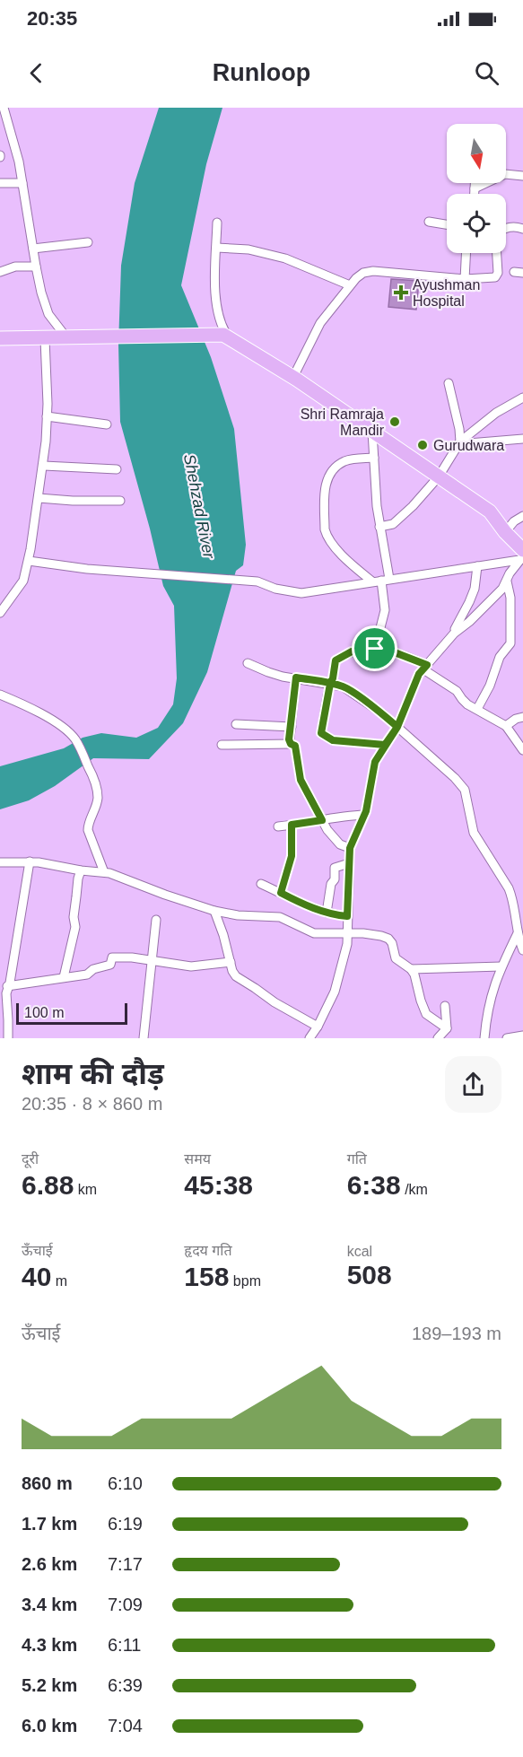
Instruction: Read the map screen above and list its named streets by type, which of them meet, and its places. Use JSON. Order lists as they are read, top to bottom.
{
  "water": ["Shehzad River"],
  "places": {
    "health": ["Ayushman Hospital"],
    "other": ["Shri Ramraja Mandir", "Gurudwara"]
  },
  "scale_bar": "100 m",
  "north": "bottom",
  "page": {
    "status": "20:35",
    "header": "Runloop",
    "scale": "100 m",
    "heading": ["शाम की दौड़", "20:35 · 8 × 860 m"],
    "stats": [
      ["दूरी", "6.88 km"],
      ["समय", "45:38"],
      ["गति", "6:38 /km"],
      ["ऊँचाई", "40 m"],
      ["हृदय गति", "158 bpm"],
      ["kcal", "508"]
    ],
    "chart": ["ऊँचाई", "189–193 m"],
    "list": [
      {
        "name": "860 m",
        "note": "6:10"
      },
      {
        "name": "1.7 km",
        "note": "6:19"
      },
      {
        "name": "2.6 km",
        "note": "7:17"
      },
      {
        "name": "3.4 km",
        "note": "7:09"
      },
      {
        "name": "4.3 km",
        "note": "6:11"
      },
      {
        "name": "5.2 km",
        "note": "6:39"
      },
      {
        "name": "6.0 km",
        "note": "7:04"
      }
    ]
  }
}
